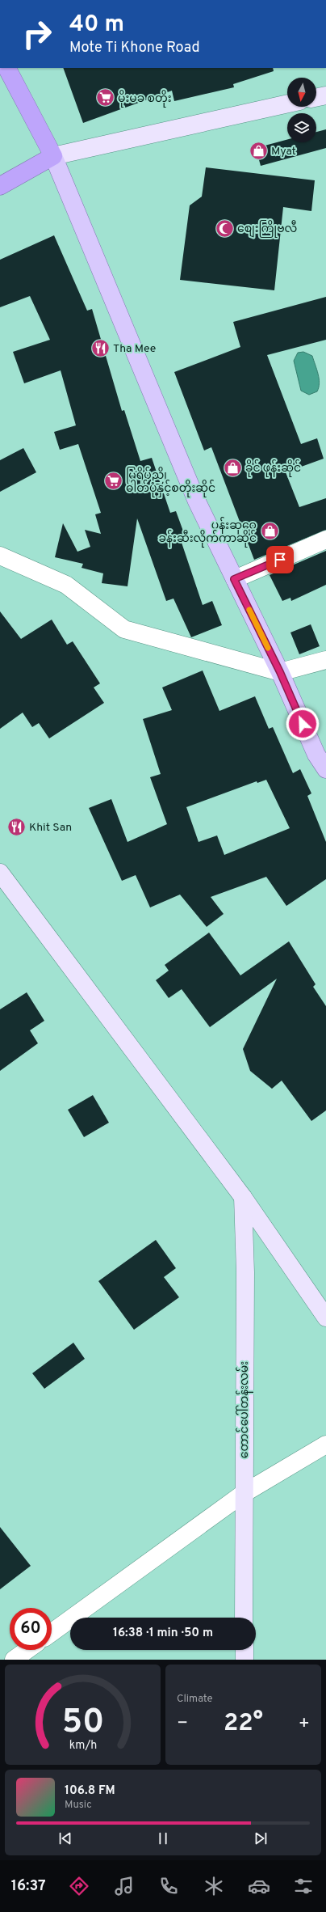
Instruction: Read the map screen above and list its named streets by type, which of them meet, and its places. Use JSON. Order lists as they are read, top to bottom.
{
  "streets": {
    "main road": ["တောင်ပေါ်တန်းလမ်း"]
  },
  "places": {
    "supermarket": ["မိုးမခ စတိုး", "မြရိပ်ညို ဓါတ်ပုံနှင့်စတိုးဆိုင်"],
    "shop": ["Myat", "ခိုင် ဖုန်းဆိုင်", "ပန်းဆုဝေ ခန်းဆီးလိုက်ကာဆိုင်"],
    "mosque": ["စျေးကြိုဗလီ"],
    "restaurant": ["Tha Mee", "Khit San"]
  },
  "north": "bottom",
  "page": {
    "turn": ["40 m", "Mote Ti Khone Road"],
    "limit": "60",
    "trip": "16:38 · 1 min · 50 m",
    "tile": "Climate",
    "heat": ["−", "22°", "+"],
    "song": ["106.8 FM", "Music"],
    "tabs": "16:37",
    "gauge": ["50", "km/h"]
  }
}
